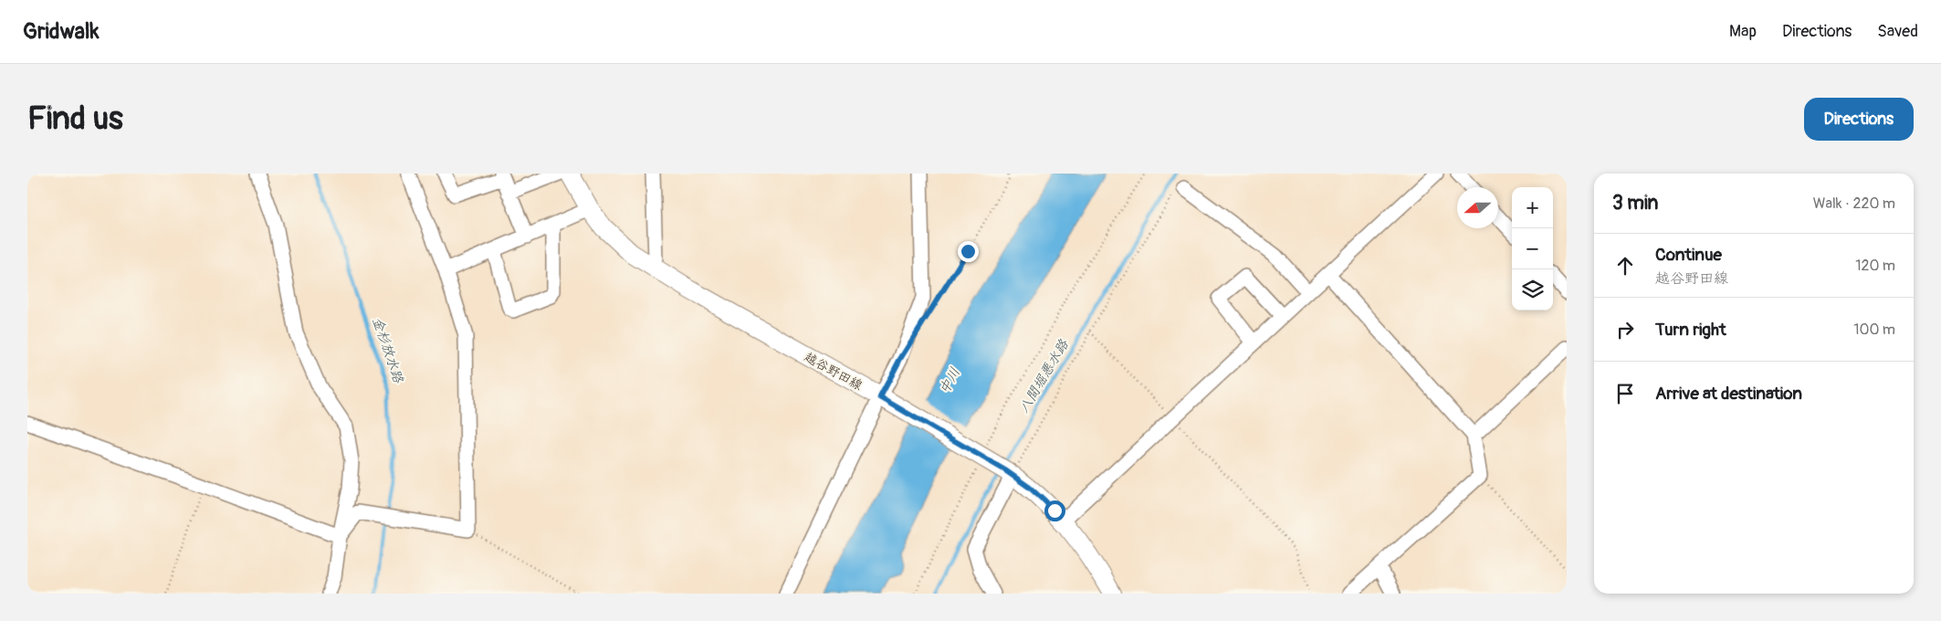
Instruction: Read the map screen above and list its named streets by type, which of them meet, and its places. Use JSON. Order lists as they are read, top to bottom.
{
  "streets": {
    "main road": ["越谷野田線"]
  },
  "water": ["金杉放水路", "八間堀悪水路", "中川"],
  "north": "left",
  "page": {
    "header": "Gridwalk",
    "nav": ["Map", "Directions", "Saved"],
    "buttons": "Directions",
    "title": "Find us",
    "heading": ["3 min", "Walk · 220 m"],
    "map_buttons": ["+", "−"],
    "list": [
      ["Continue", "越谷野田線", "120 m"],
      ["Turn right", "100 m"],
      "Arrive at destination"
    ]
  }
}
